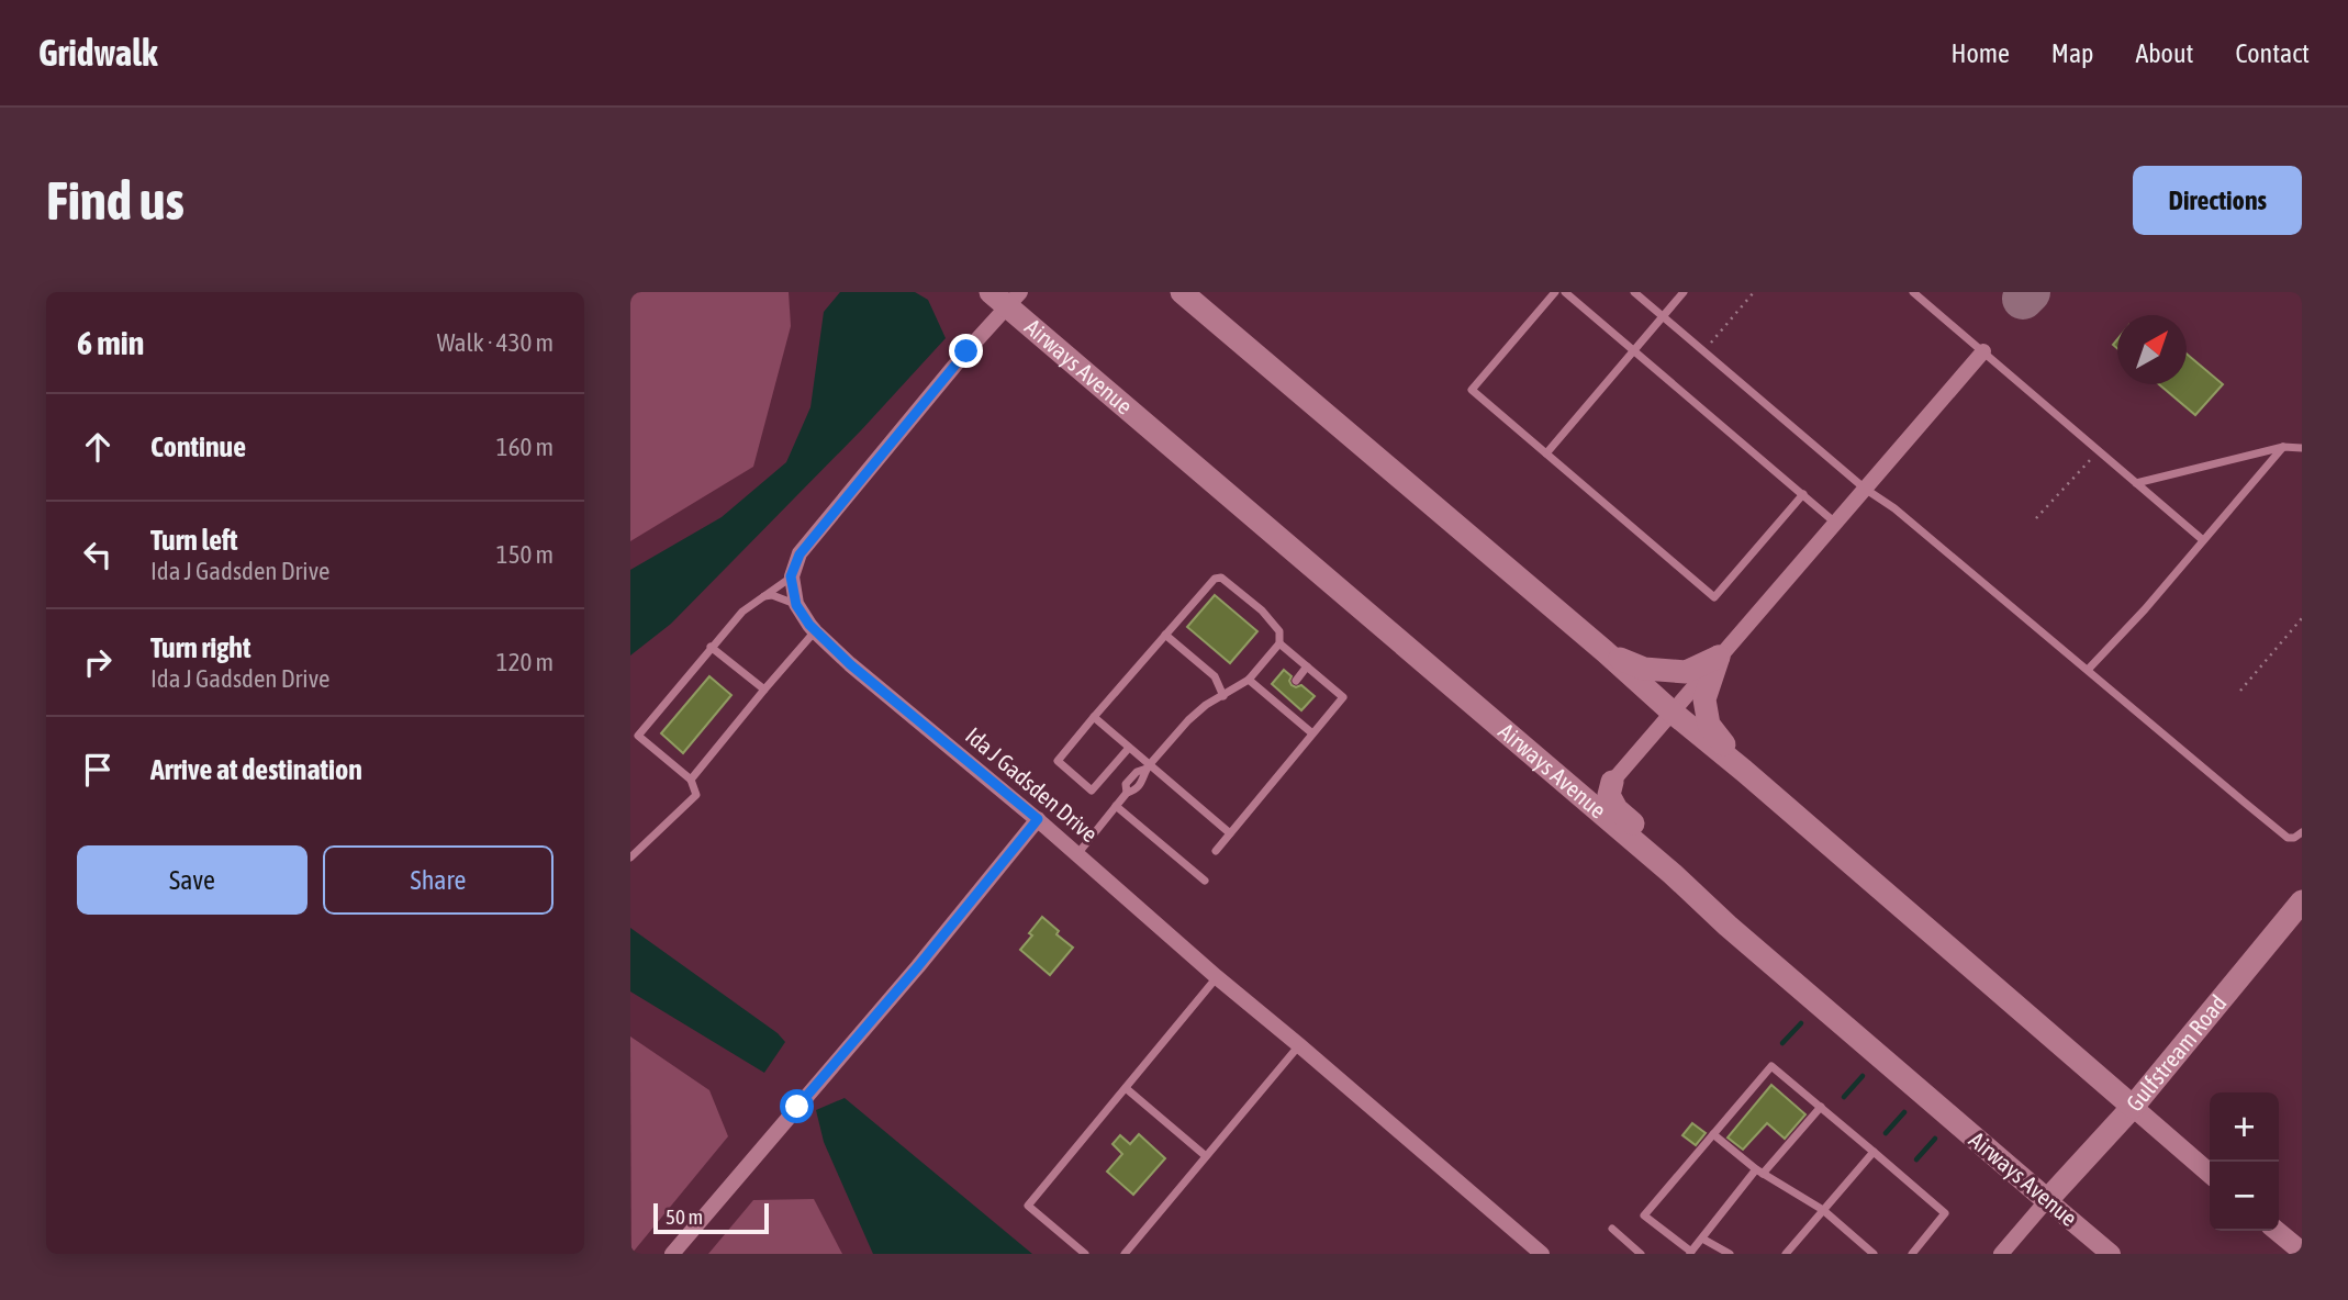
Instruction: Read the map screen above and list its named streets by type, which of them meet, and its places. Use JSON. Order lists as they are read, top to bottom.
{
  "streets": {
    "main road": ["Airways Avenue", "Gulfstream Road"],
    "street": ["Ida J Gadsden Drive"]
  },
  "crossings": [
    ["Airways Avenue", "Gulfstream Road"]
  ],
  "scale_bar": "50 m",
  "north": "top right",
  "page": {
    "header": "Gridwalk",
    "nav": [
      "Home",
      "Map",
      "About",
      "Contact"
    ],
    "buttons": [
      "Directions",
      ["Save", "Share"]
    ],
    "title": "Find us",
    "heading": ["6 min", "Walk · 430 m"],
    "list": [
      ["Continue", "160 m"],
      ["Turn left", "Ida J Gadsden Drive", "150 m"],
      ["Turn right", "Ida J Gadsden Drive", "120 m"],
      "Arrive at destination"
    ],
    "map_buttons": ["+", "−"],
    "scale": "50 m"
  }
}
